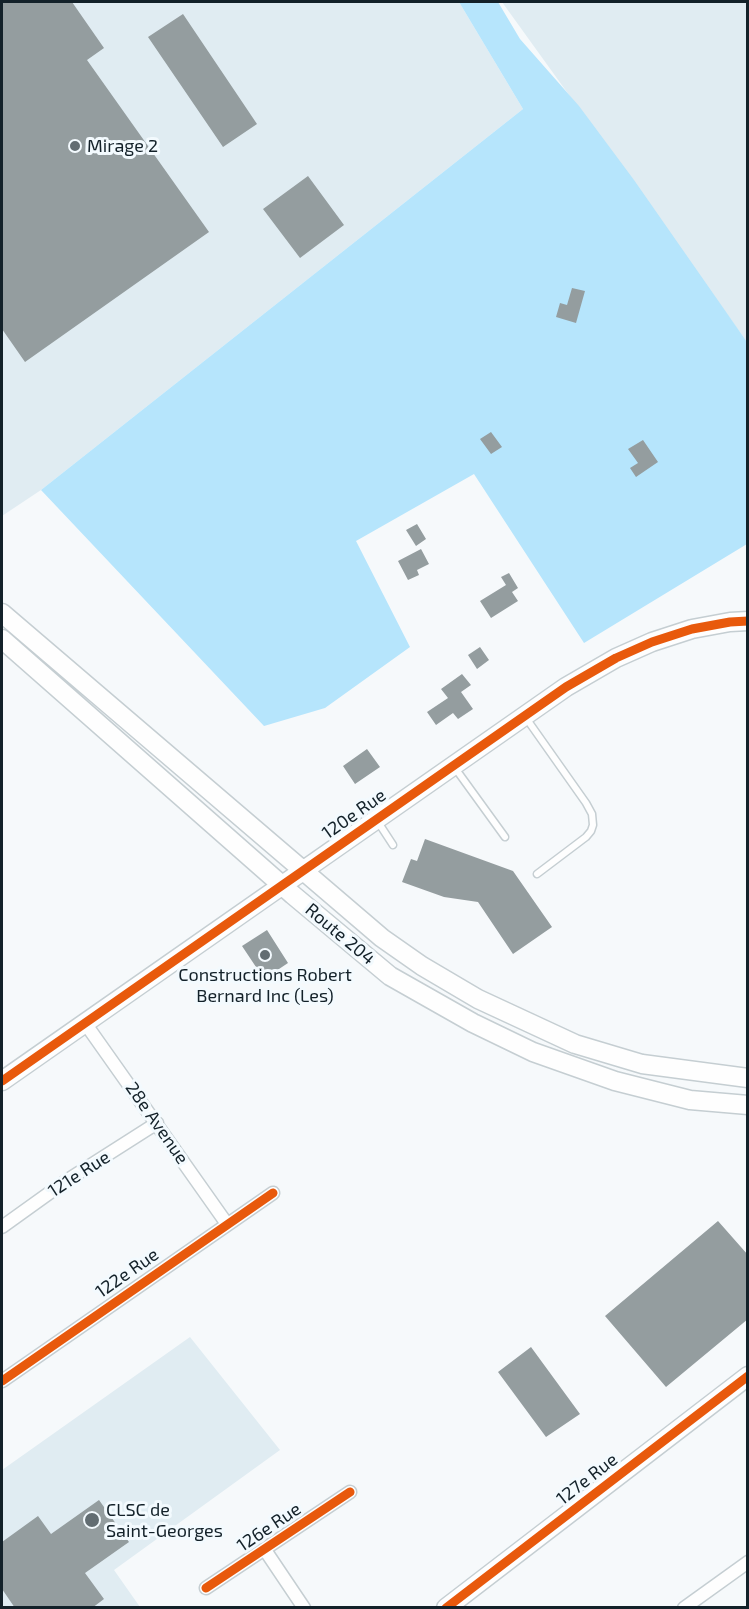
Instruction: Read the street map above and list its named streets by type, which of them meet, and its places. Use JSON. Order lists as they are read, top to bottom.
{
  "streets": {
    "main road": ["120e Rue", "Route 204", "127e Rue"],
    "street": [
      "28e Avenue",
      "121e Rue",
      "122e Rue",
      "126e Rue"
    ]
  },
  "crossings": [
    ["120e Rue", "Route 204"],
    ["120e Rue", "28e Avenue"],
    ["28e Avenue", "121e Rue"],
    ["28e Avenue", "122e Rue"]
  ],
  "places": ["Mirage 2", "Constructions Robert Bernard Inc (Les)", "CLSC de Saint-Georges"]
}
